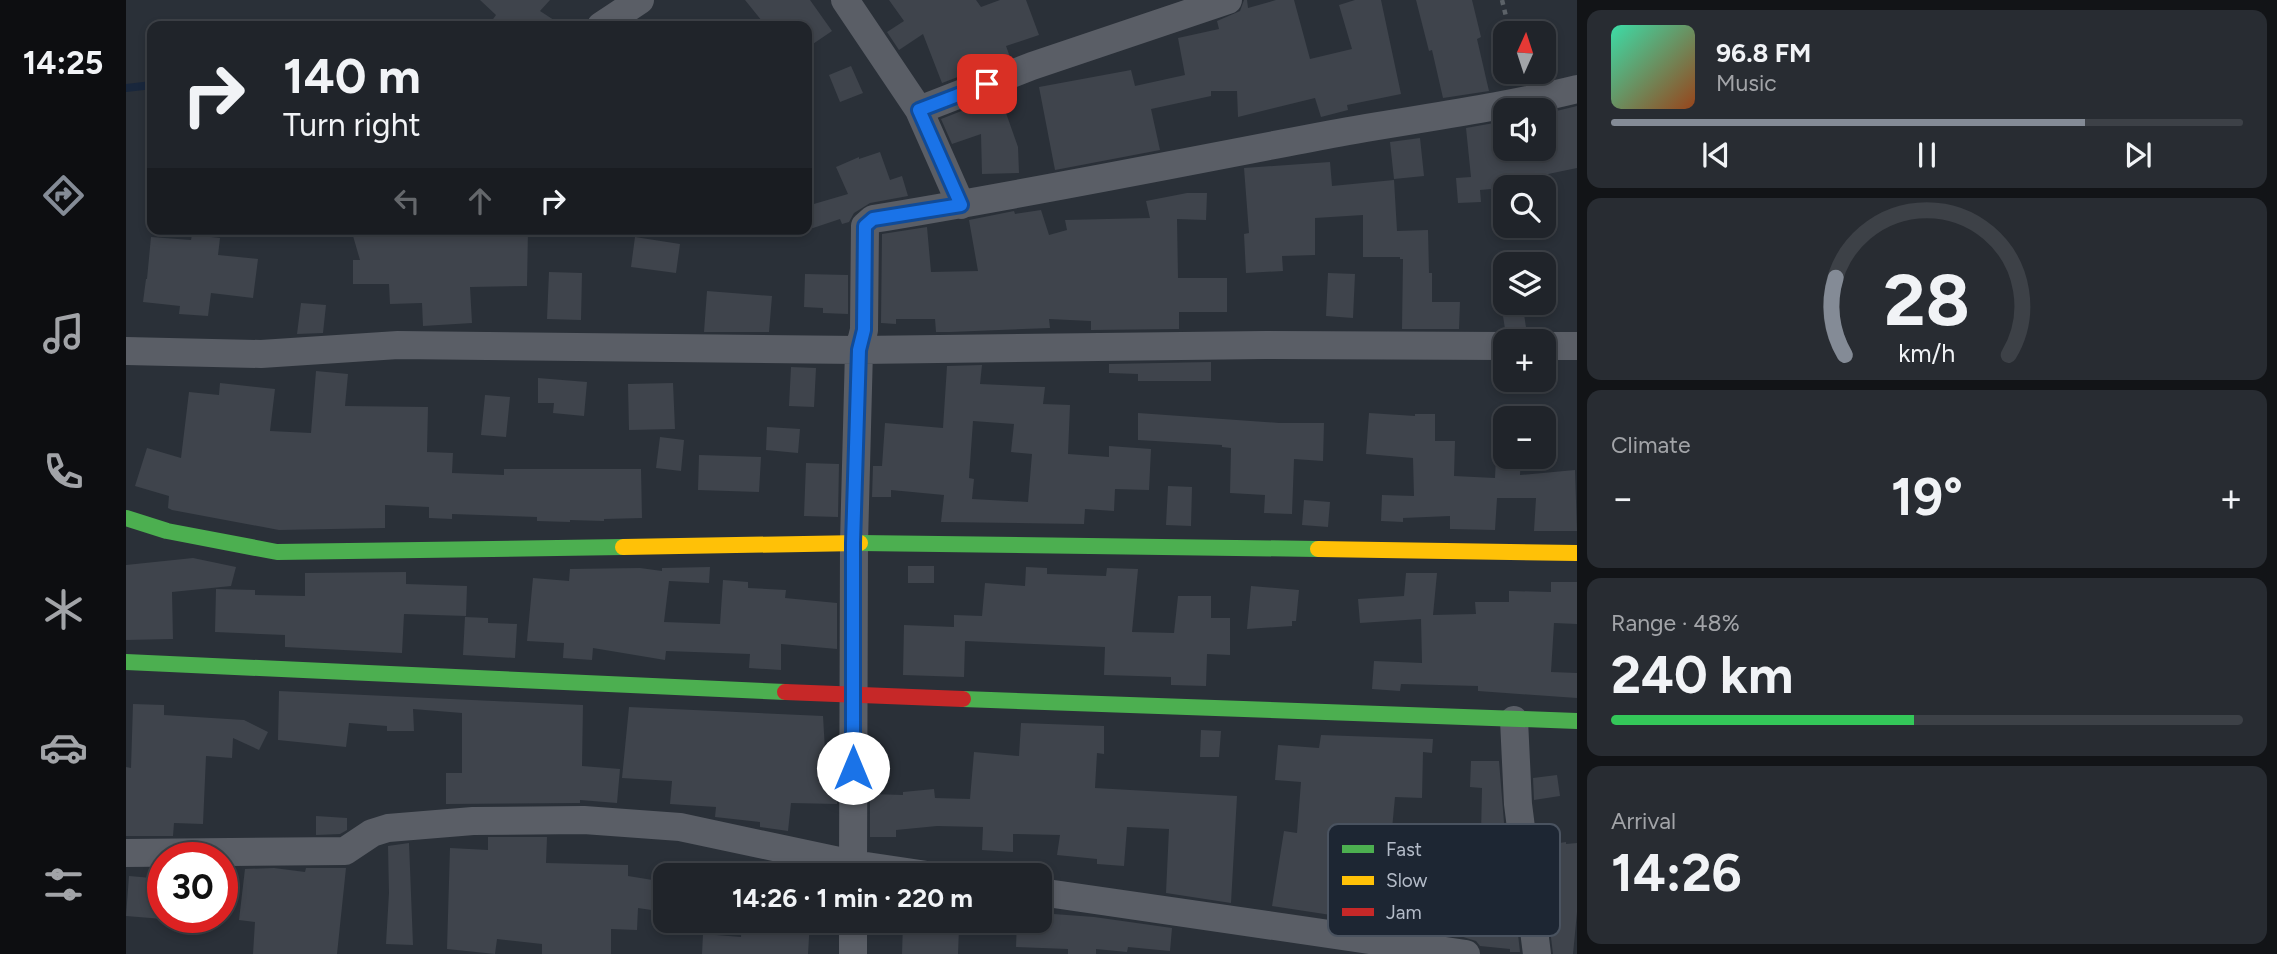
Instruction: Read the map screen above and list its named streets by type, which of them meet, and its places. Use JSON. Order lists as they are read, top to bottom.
{
  "legend": ["Fast", "Slow", "Jam"],
  "north": "top",
  "page": {
    "tabs": "14:25",
    "map_buttons": ["+", "−"],
    "turn": ["140 m", "Turn right"],
    "song": ["96.8 FM", "Music"],
    "tile": [
      "Climate",
      ["Range · 48%", "240 km"],
      ["Arrival", "14:26"]
    ],
    "heat": ["−", "19°", "+"],
    "limit": "30",
    "trip": "14:26 · 1 min · 220 m",
    "gauge": ["28", "km/h"]
  }
}
